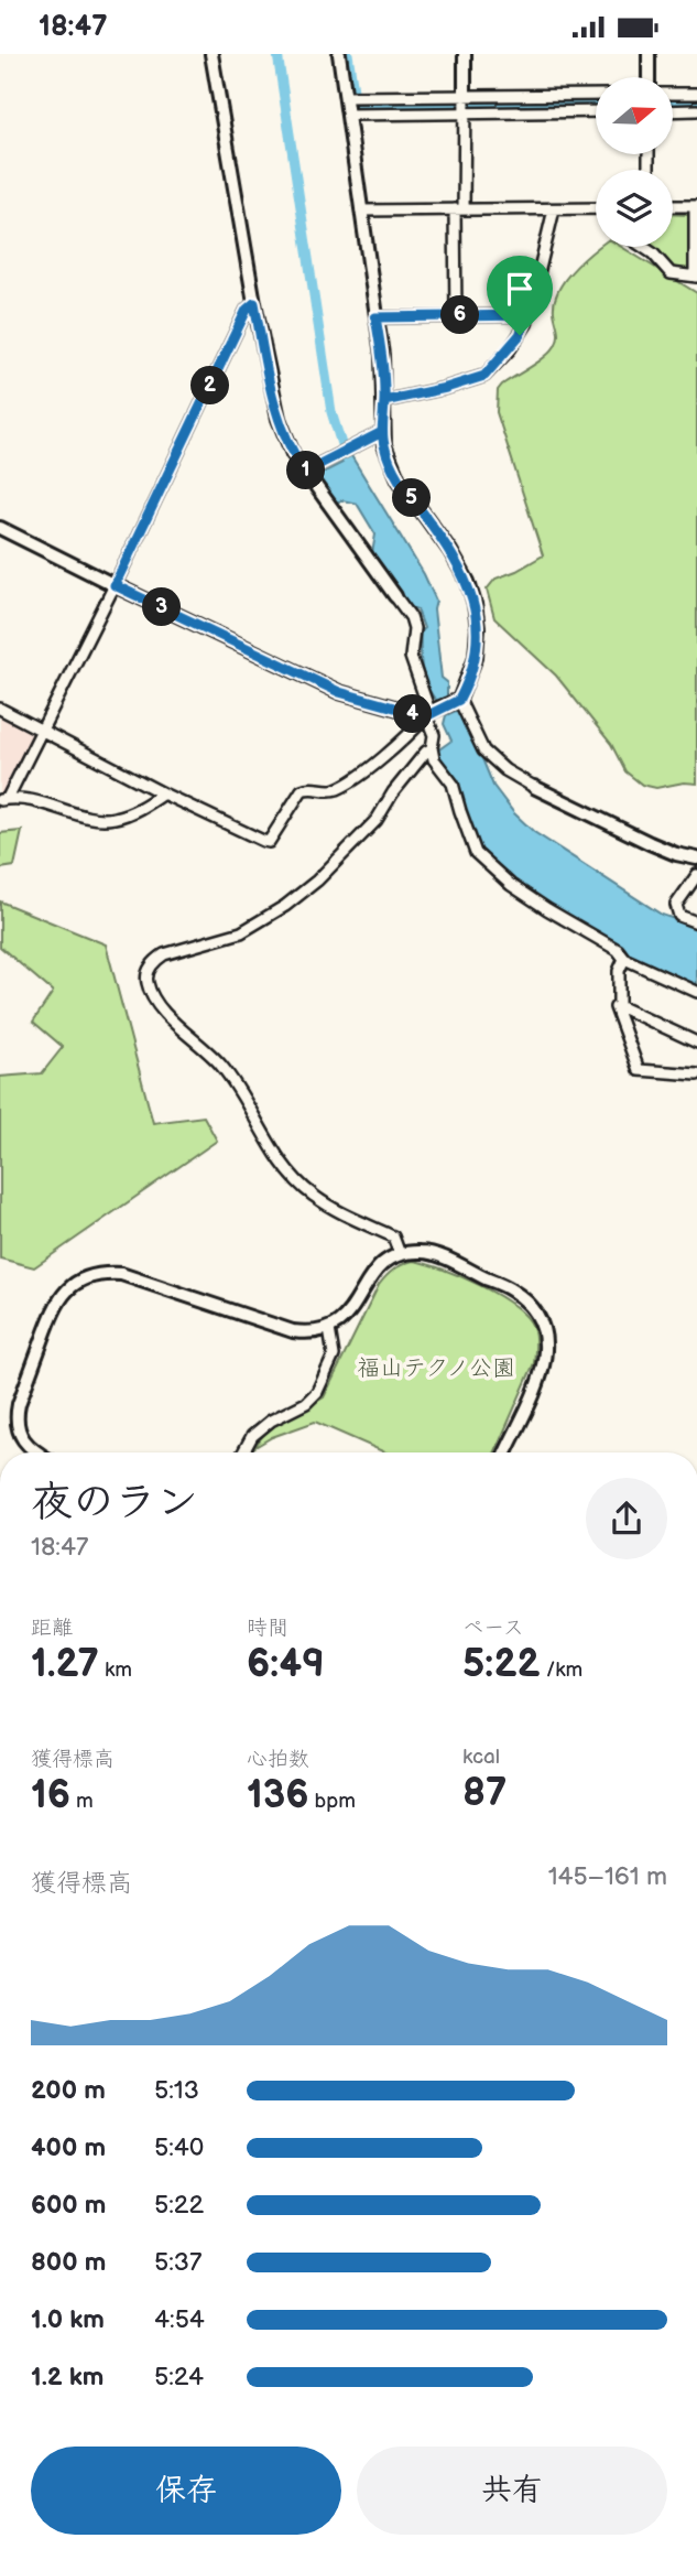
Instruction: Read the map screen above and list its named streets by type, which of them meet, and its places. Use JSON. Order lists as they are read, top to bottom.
{
  "parks": ["福山テクノ公園"],
  "north": "right",
  "page": {
    "status": "18:47",
    "pins": [
      "6",
      "2",
      "1",
      "5",
      "3",
      "4"
    ],
    "heading": ["夜のラン", "18:47"],
    "stats": [
      ["距離", "1.27 km"],
      ["時間", "6:49"],
      ["ペース", "5:22 /km"],
      ["獲得標高", "16 m"],
      ["心拍数", "136 bpm"],
      ["kcal", "87"]
    ],
    "chart": ["獲得標高", "145–161 m"],
    "list": [
      {
        "name": "200 m",
        "note": "5:13"
      },
      {
        "name": "400 m",
        "note": "5:40"
      },
      {
        "name": "600 m",
        "note": "5:22"
      },
      {
        "name": "800 m",
        "note": "5:37"
      },
      {
        "name": "1.0 km",
        "note": "4:54"
      },
      {
        "name": "1.2 km",
        "note": "5:24"
      }
    ],
    "buttons": ["保存", "共有"]
  }
}
